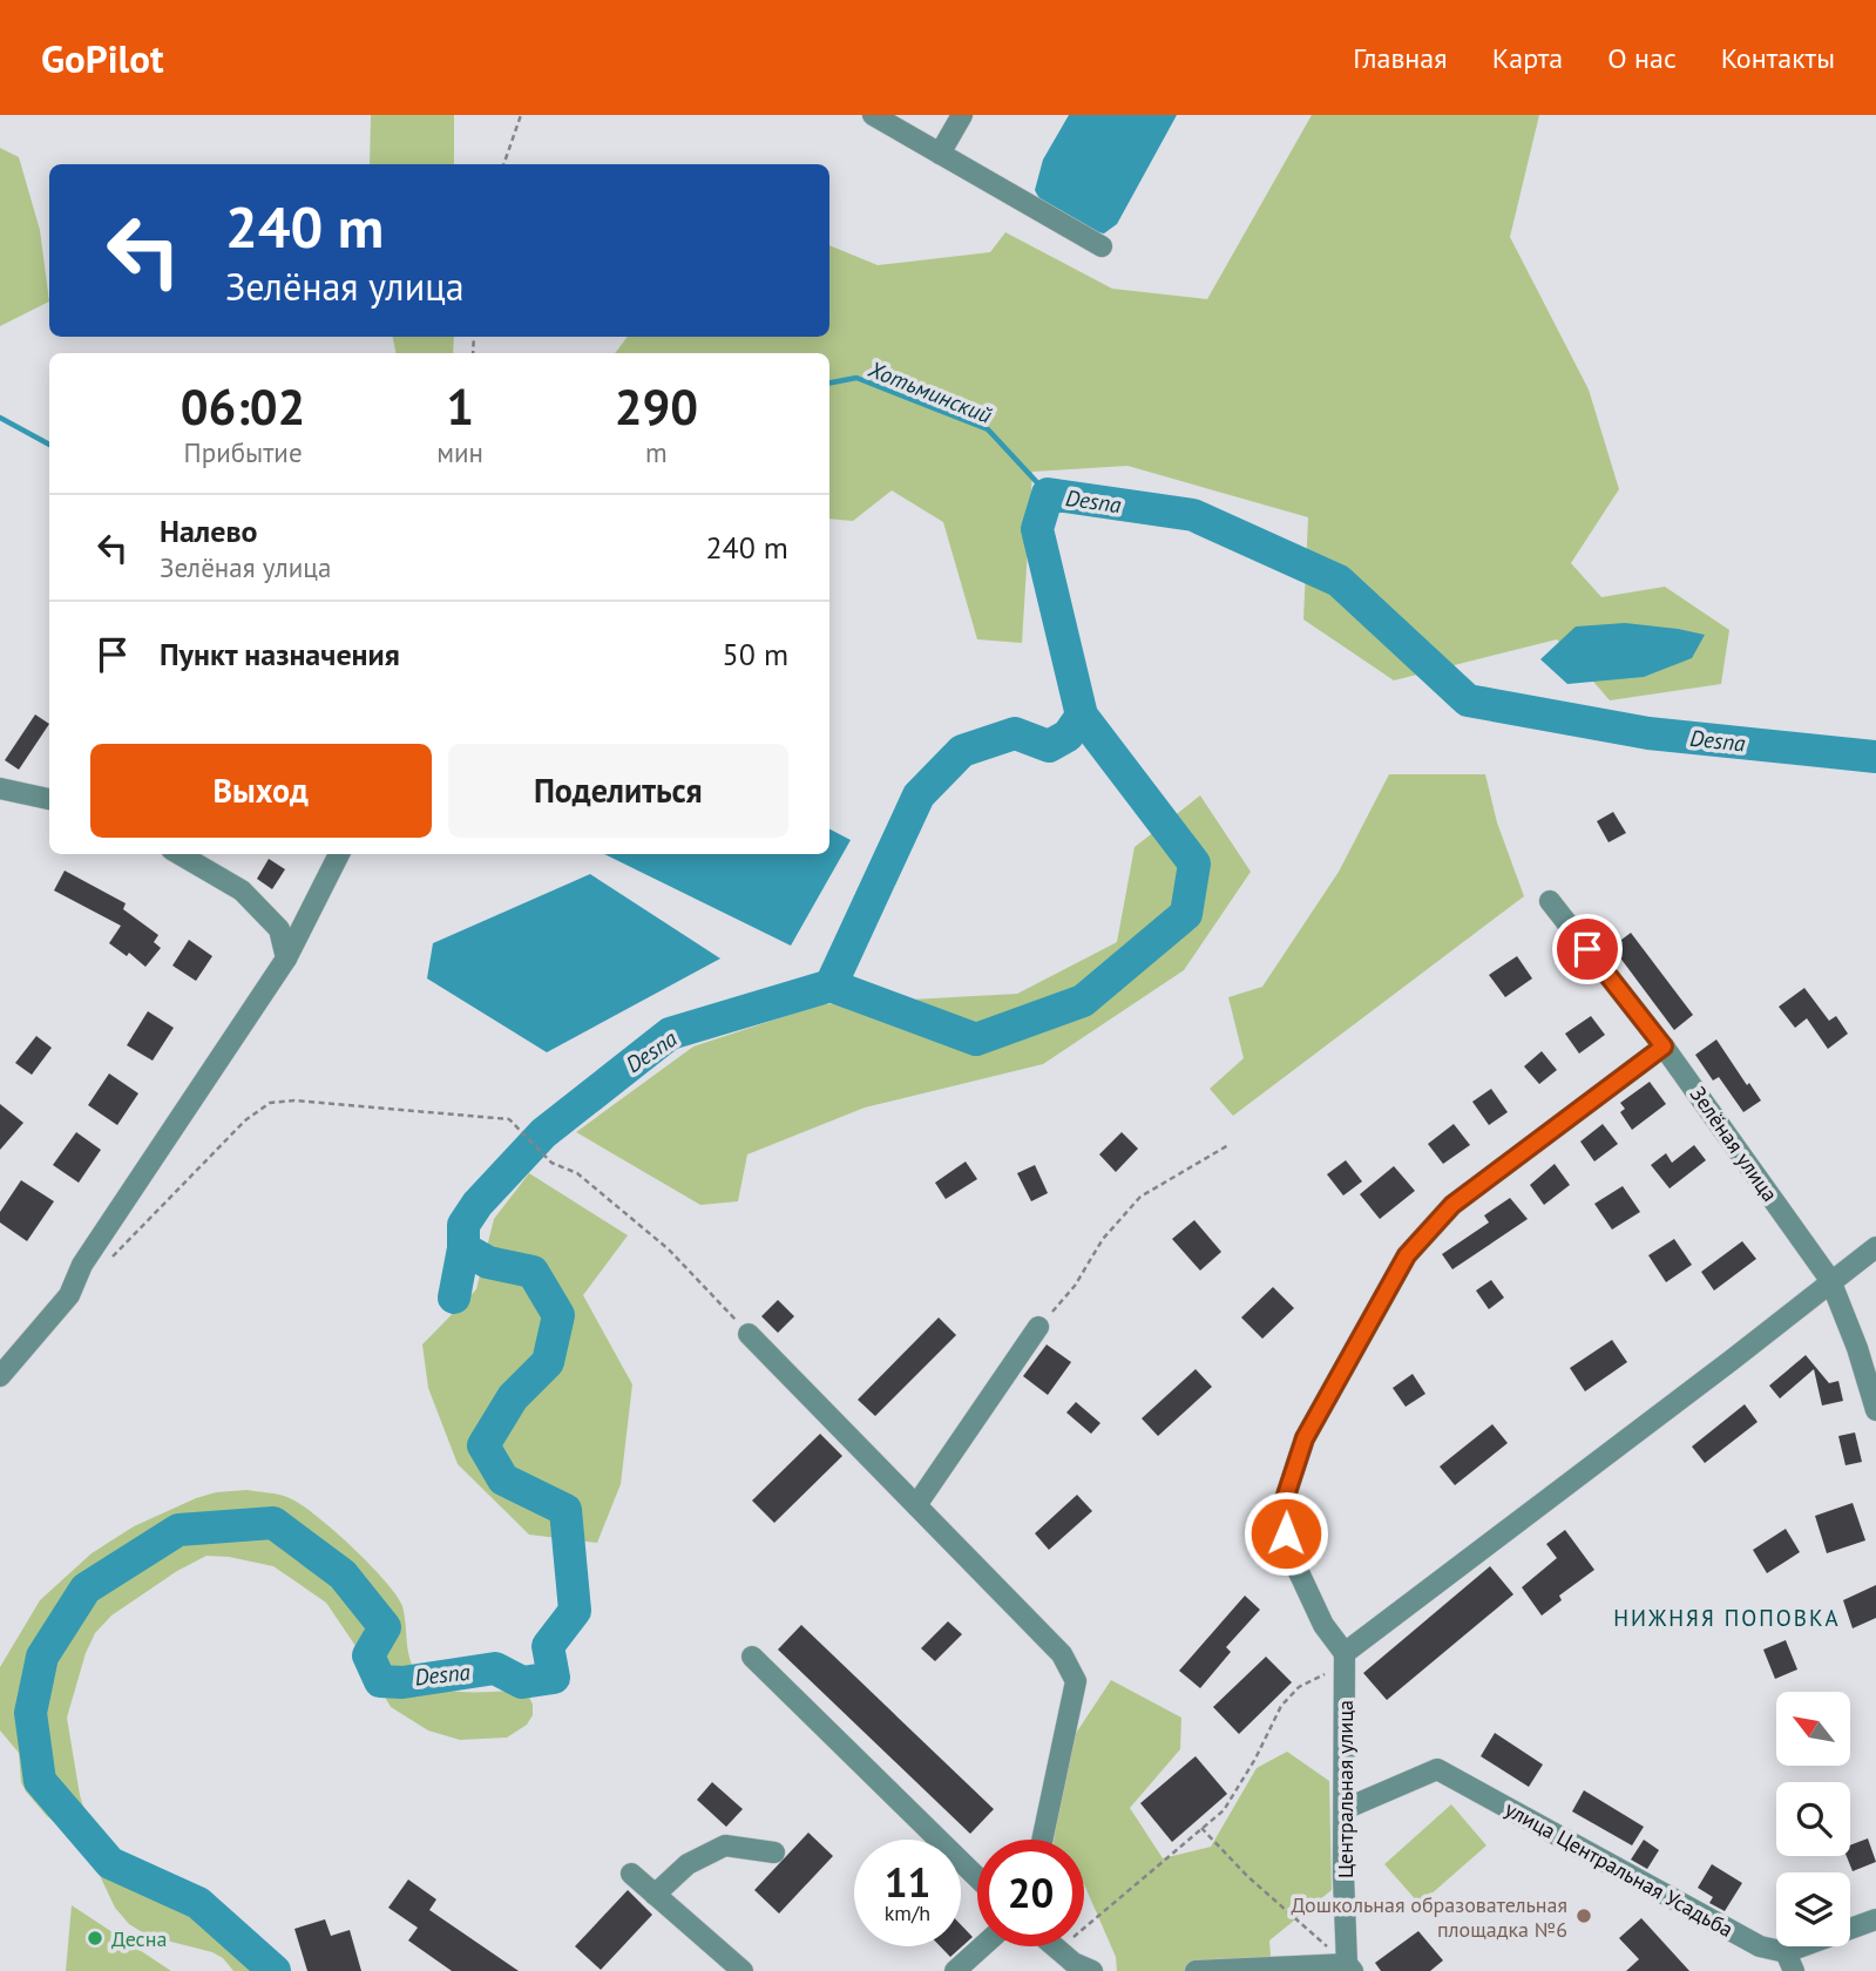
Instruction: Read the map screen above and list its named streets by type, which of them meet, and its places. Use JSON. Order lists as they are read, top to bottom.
{
  "streets": {
    "street": ["Зелёная улица", "Центральная улица", "улица Центральная Усадьба"]
  },
  "crossings": [
    ["Центральная улица", "улица Центральная Усадьба"]
  ],
  "districts": ["НИЖНЯЯ ПОПОВКА"],
  "water": ["Хотьминский", "Desna"],
  "places": ["Дошкольная образовательная площадка №6", "Десна"],
  "north": "top left",
  "page": {
    "header": "GoPilot",
    "nav": [
      "Главная",
      "Карта",
      "О нас",
      "Контакты"
    ],
    "turn": ["240 m", "Зелёная улица"],
    "eta": [
      "06:02",
      "Прибытие",
      "1",
      "мин",
      "290",
      "m"
    ],
    "list": [
      {
        "name": "Налево",
        "note": "Зелёная улица",
        "value": "240 m"
      },
      {
        "name": "Пункт назначения",
        "value": "50 m"
      }
    ],
    "buttons": ["Выход", "Поделиться"],
    "speed": "11 km/h",
    "limit": "20"
  }
}
